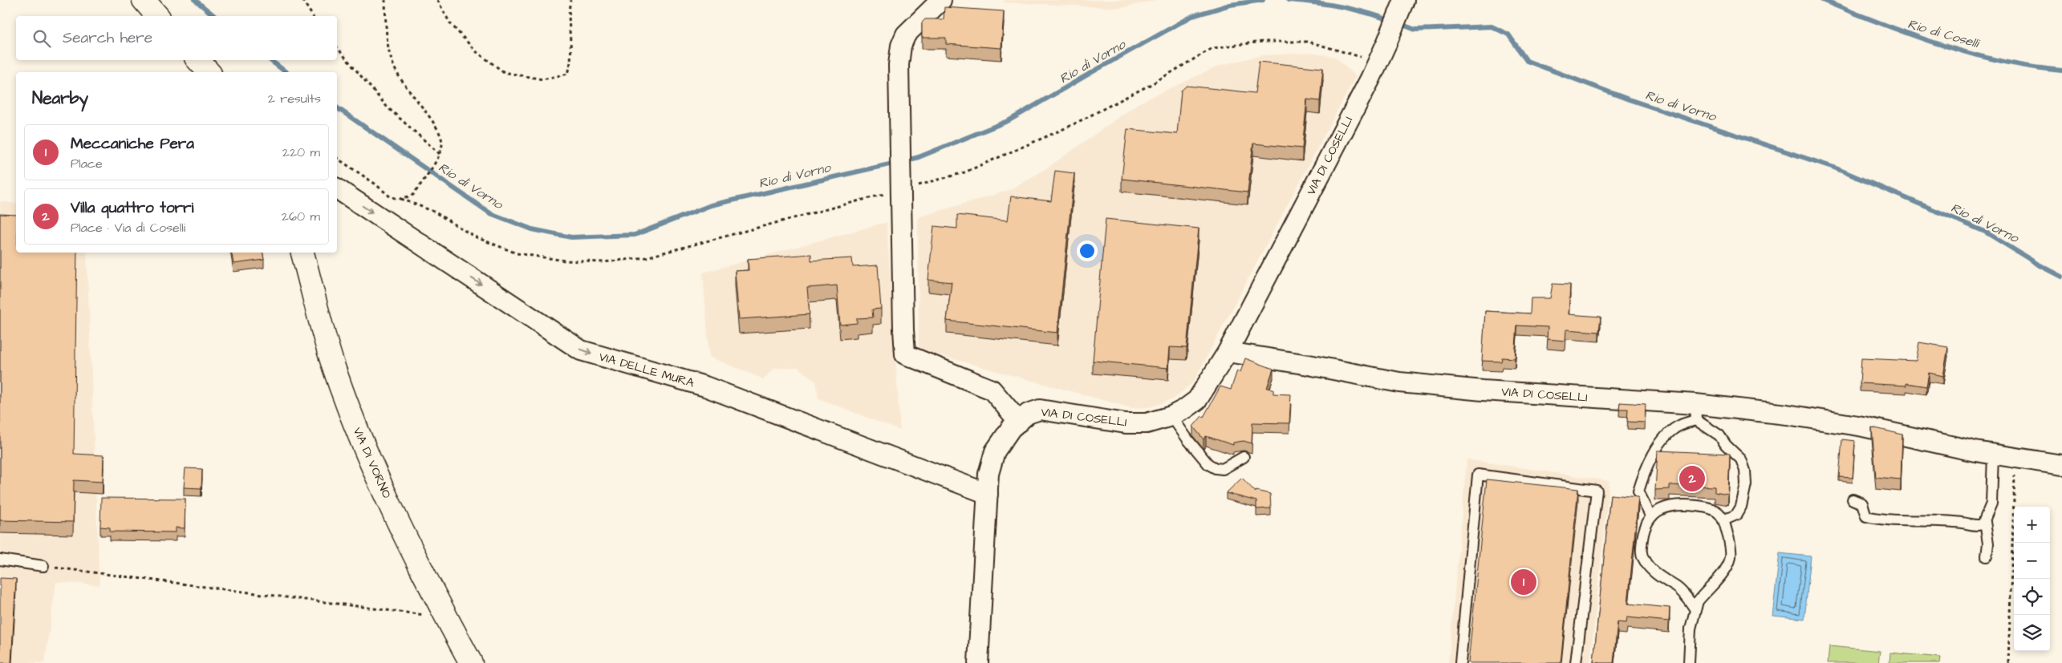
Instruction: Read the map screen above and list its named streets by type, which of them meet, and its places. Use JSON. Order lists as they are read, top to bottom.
{
  "streets": {
    "street": ["VIA DI COSELLI", "VIA DELLE MURA", "VIA DI VORNO"]
  },
  "crossings": [
    ["VIA DI COSELLI", "VIA DELLE MURA"]
  ],
  "one_way": ["VIA DELLE MURA"],
  "water": ["Rio di Coselli", "Rio di Vorno"],
  "page": {
    "search": "Search here",
    "heading": ["Nearby", "2 results"],
    "list": [
      {
        "mark": "1",
        "name": "Meccaniche Pera",
        "note": "Place",
        "value": "220 m"
      },
      {
        "mark": "2",
        "name": "Villa quattro torri",
        "note": "Place · Via di Coselli",
        "value": "260 m"
      }
    ],
    "pins": ["2", "1"],
    "map_buttons": ["+", "−"]
  }
}
